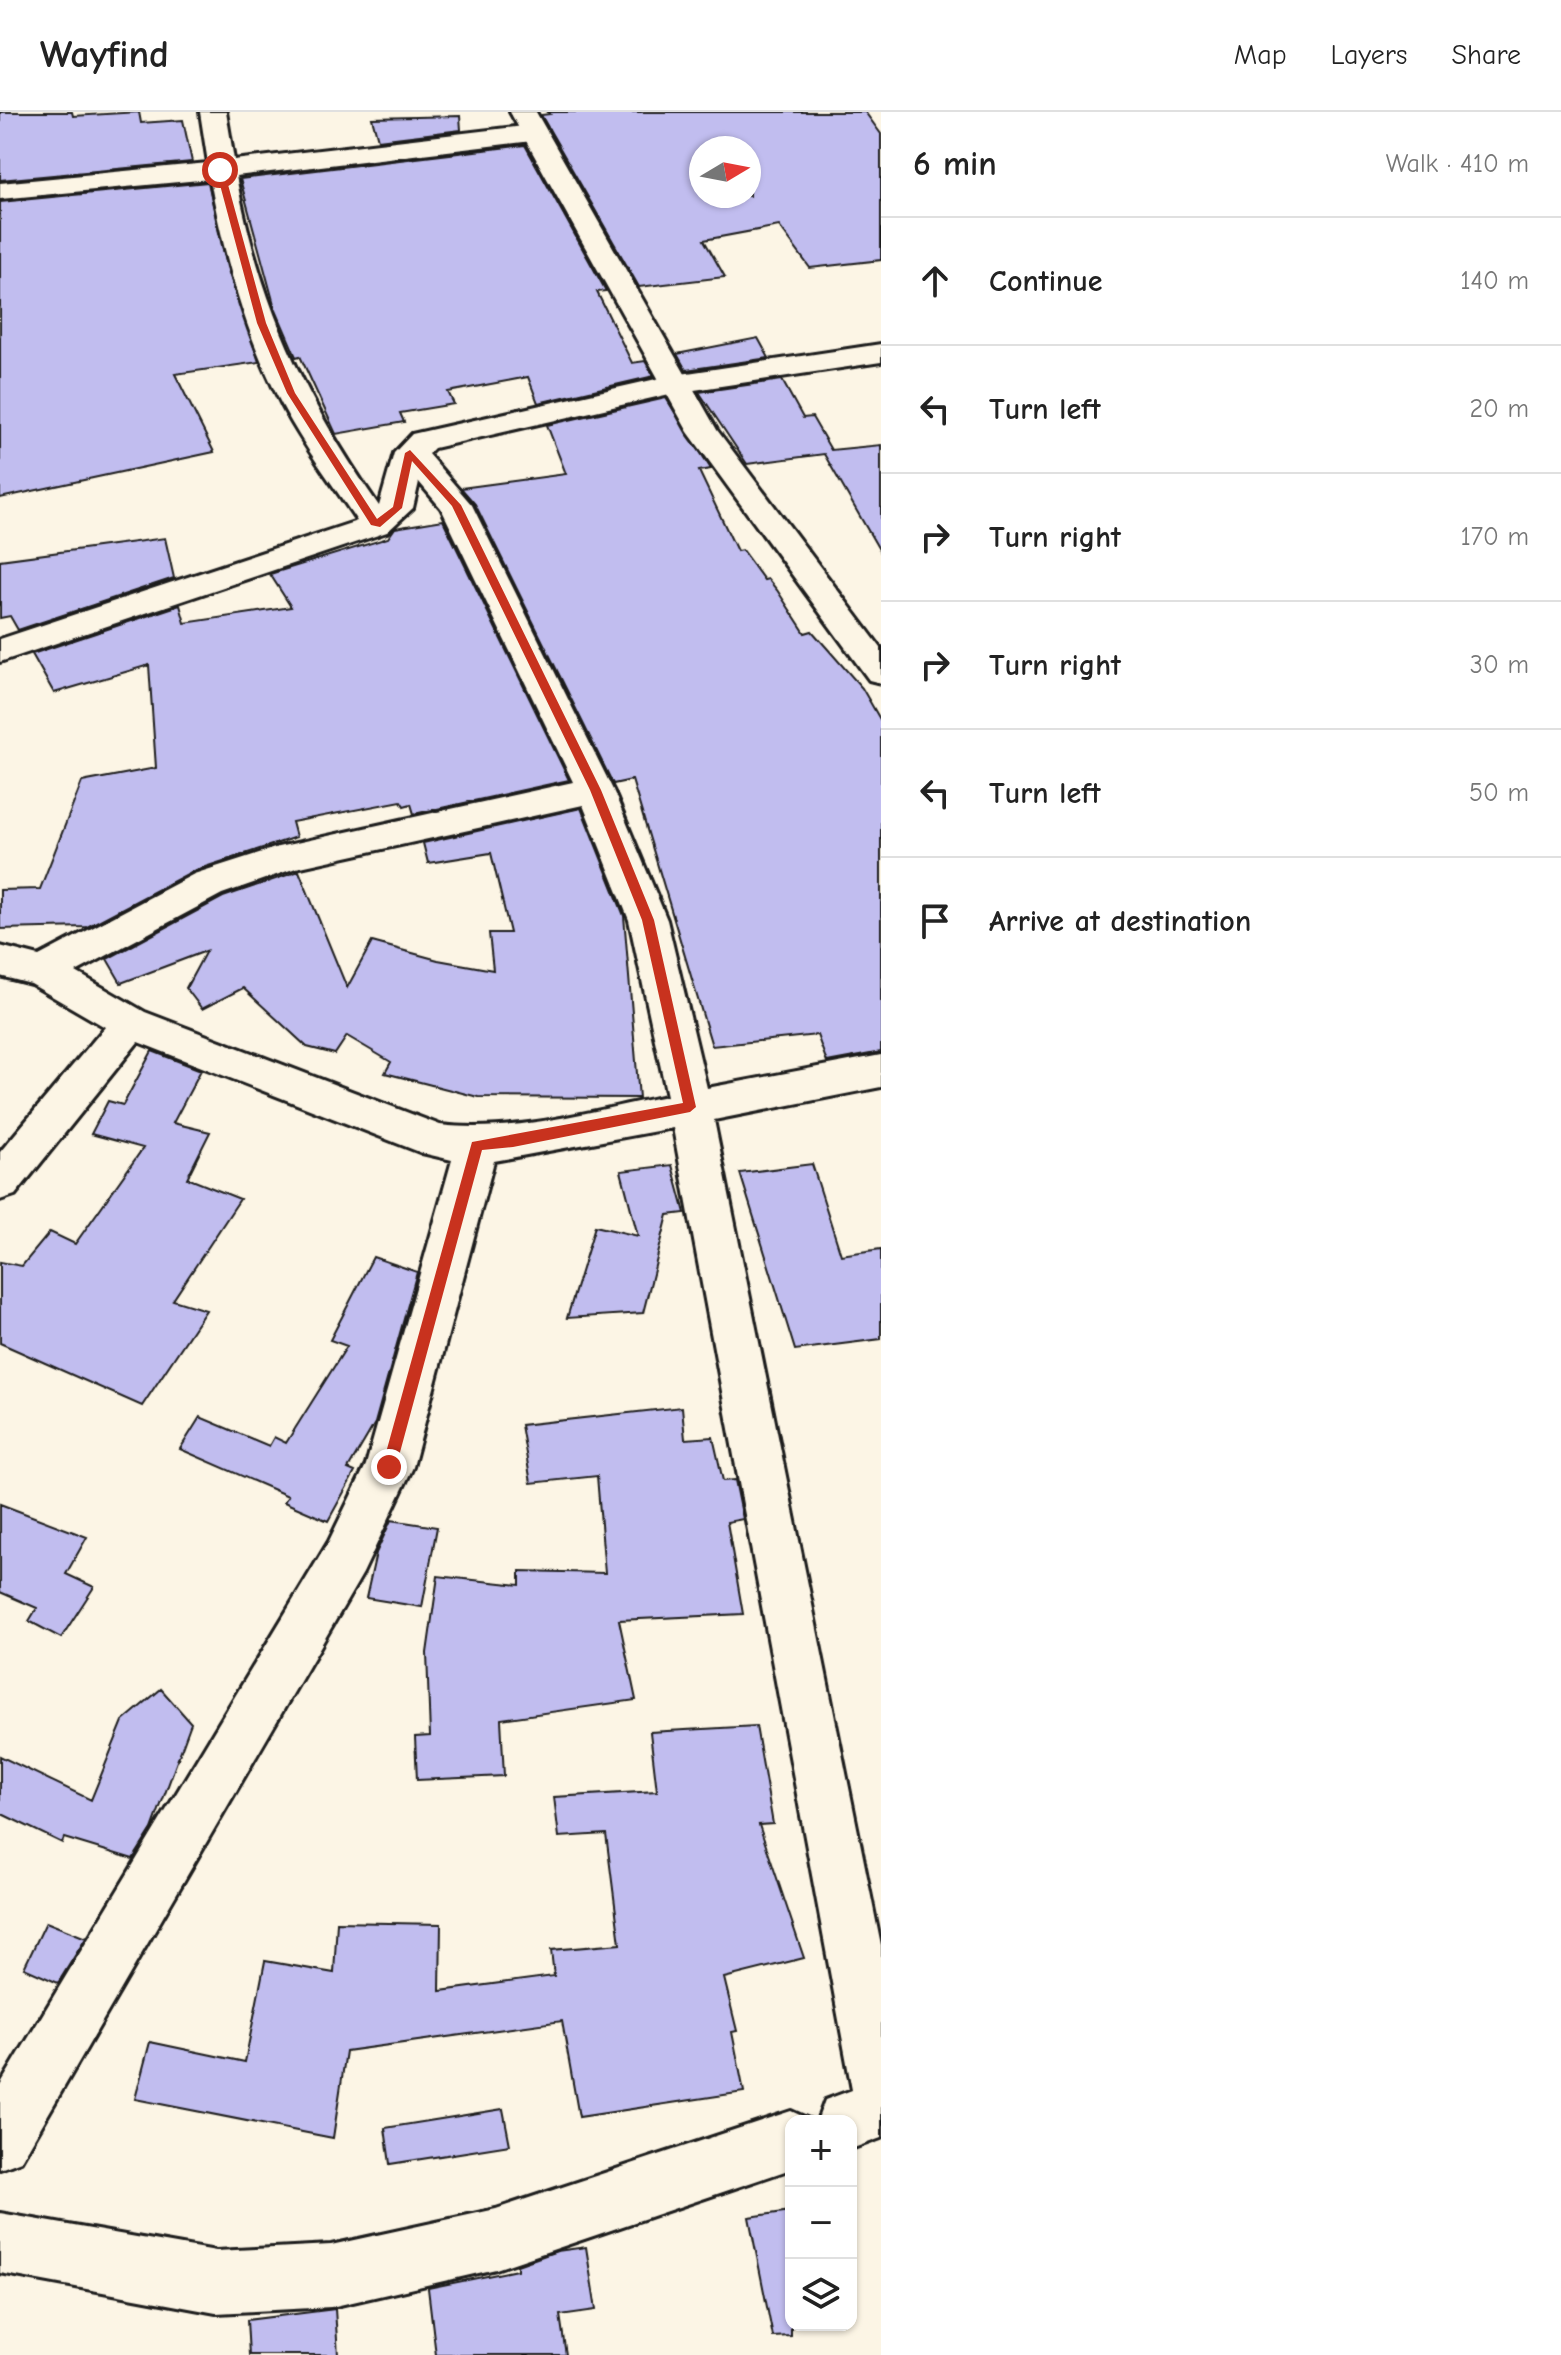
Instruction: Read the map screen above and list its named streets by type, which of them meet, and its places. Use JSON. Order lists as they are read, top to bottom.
{
  "north": "right",
  "page": {
    "header": "Wayfind",
    "nav": ["Map", "Layers", "Share"],
    "heading": ["6 min", "Walk · 410 m"],
    "list": [
      ["Continue", "140 m"],
      ["Turn left", "20 m"],
      ["Turn right", "170 m"],
      ["Turn right", "30 m"],
      ["Turn left", "50 m"],
      "Arrive at destination"
    ],
    "map_buttons": ["+", "−"]
  }
}
